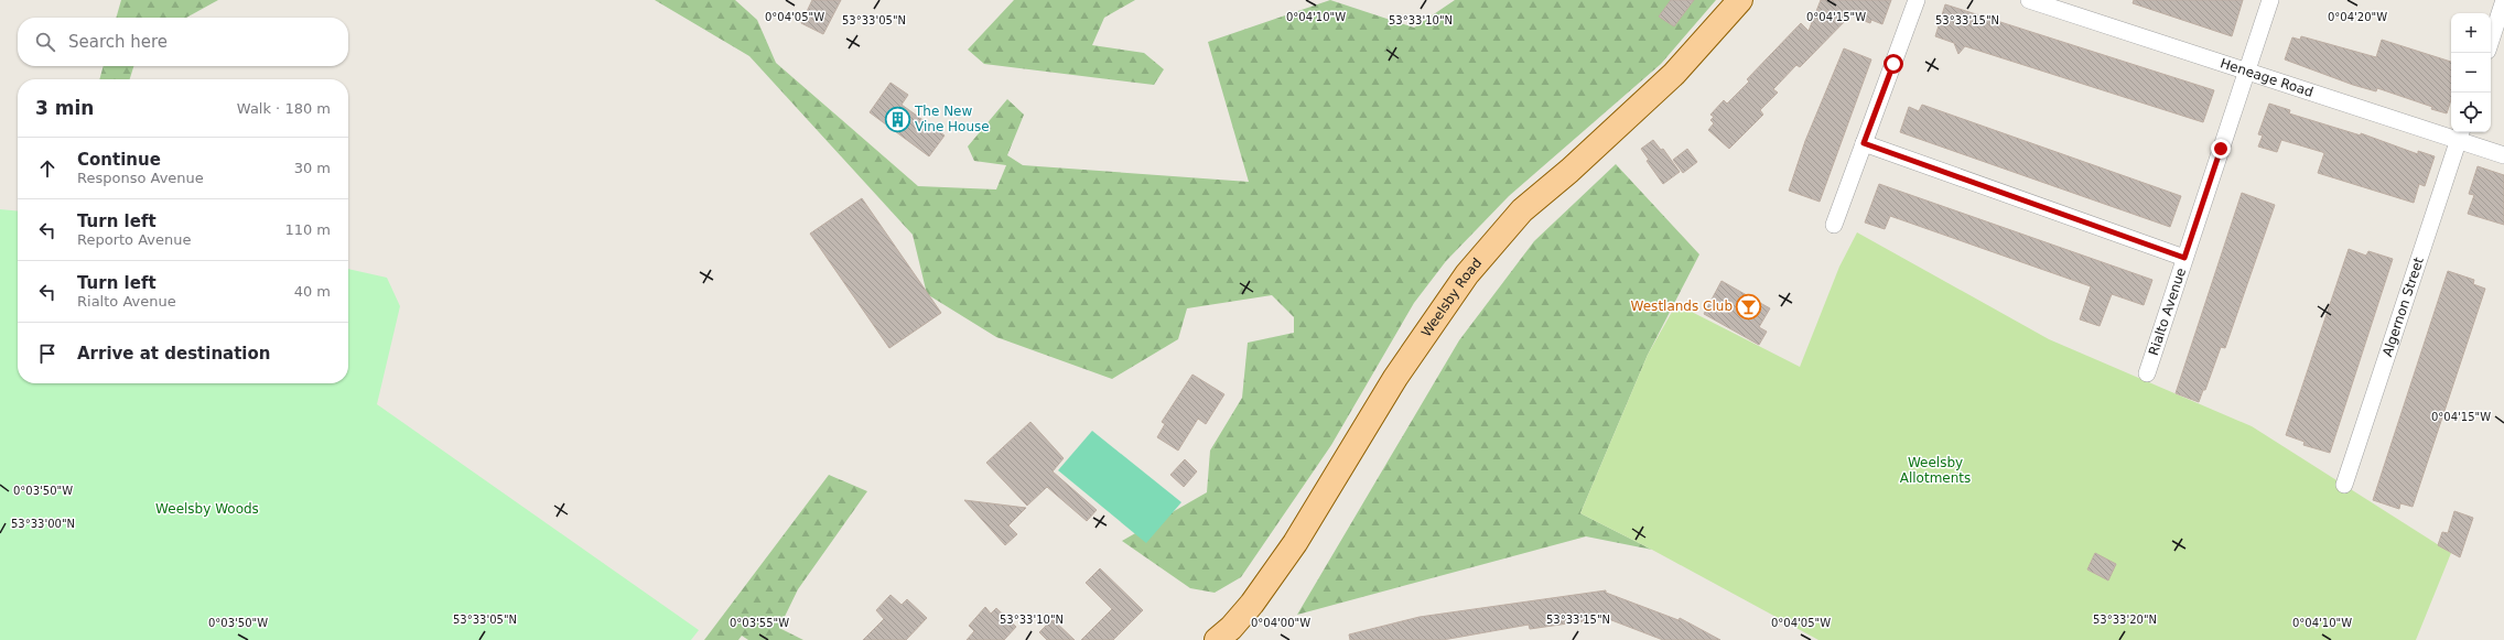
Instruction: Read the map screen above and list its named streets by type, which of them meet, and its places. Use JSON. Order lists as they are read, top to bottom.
{
  "streets": {
    "main road": ["Weelsby Road"],
    "street": ["Heneage Road", "Algernon Street", "Rialto Avenue"]
  },
  "crossings": [
    ["Heneage Road", "Algernon Street"],
    ["Heneage Road", "Rialto Avenue"]
  ],
  "parks": ["Weelsby Allotments", "Weelsby Woods"],
  "places": {
    "building": ["The New Vine House"],
    "bar": ["Westlands Club"]
  },
  "page": {
    "map_buttons": ["+", "−"],
    "search": "Search here",
    "heading": ["3 min", "Walk · 180 m"],
    "list": [
      ["Continue", "Responso Avenue", "30 m"],
      ["Turn left", "Reporto Avenue", "110 m"],
      ["Turn left", "Rialto Avenue", "40 m"],
      "Arrive at destination"
    ]
  },
  "coordinates": [
    "0°04'05\"W",
    "0°04'10\"W",
    "0°04'15\"W",
    "0°04'20\"W",
    "53°33'05\"N",
    "53°33'10\"N",
    "53°33'15\"N",
    "0°03'50\"W",
    "53°33'00\"N",
    "53°33'20\"N",
    "0°03'55\"W",
    "0°04'00\"W"
  ]
}
